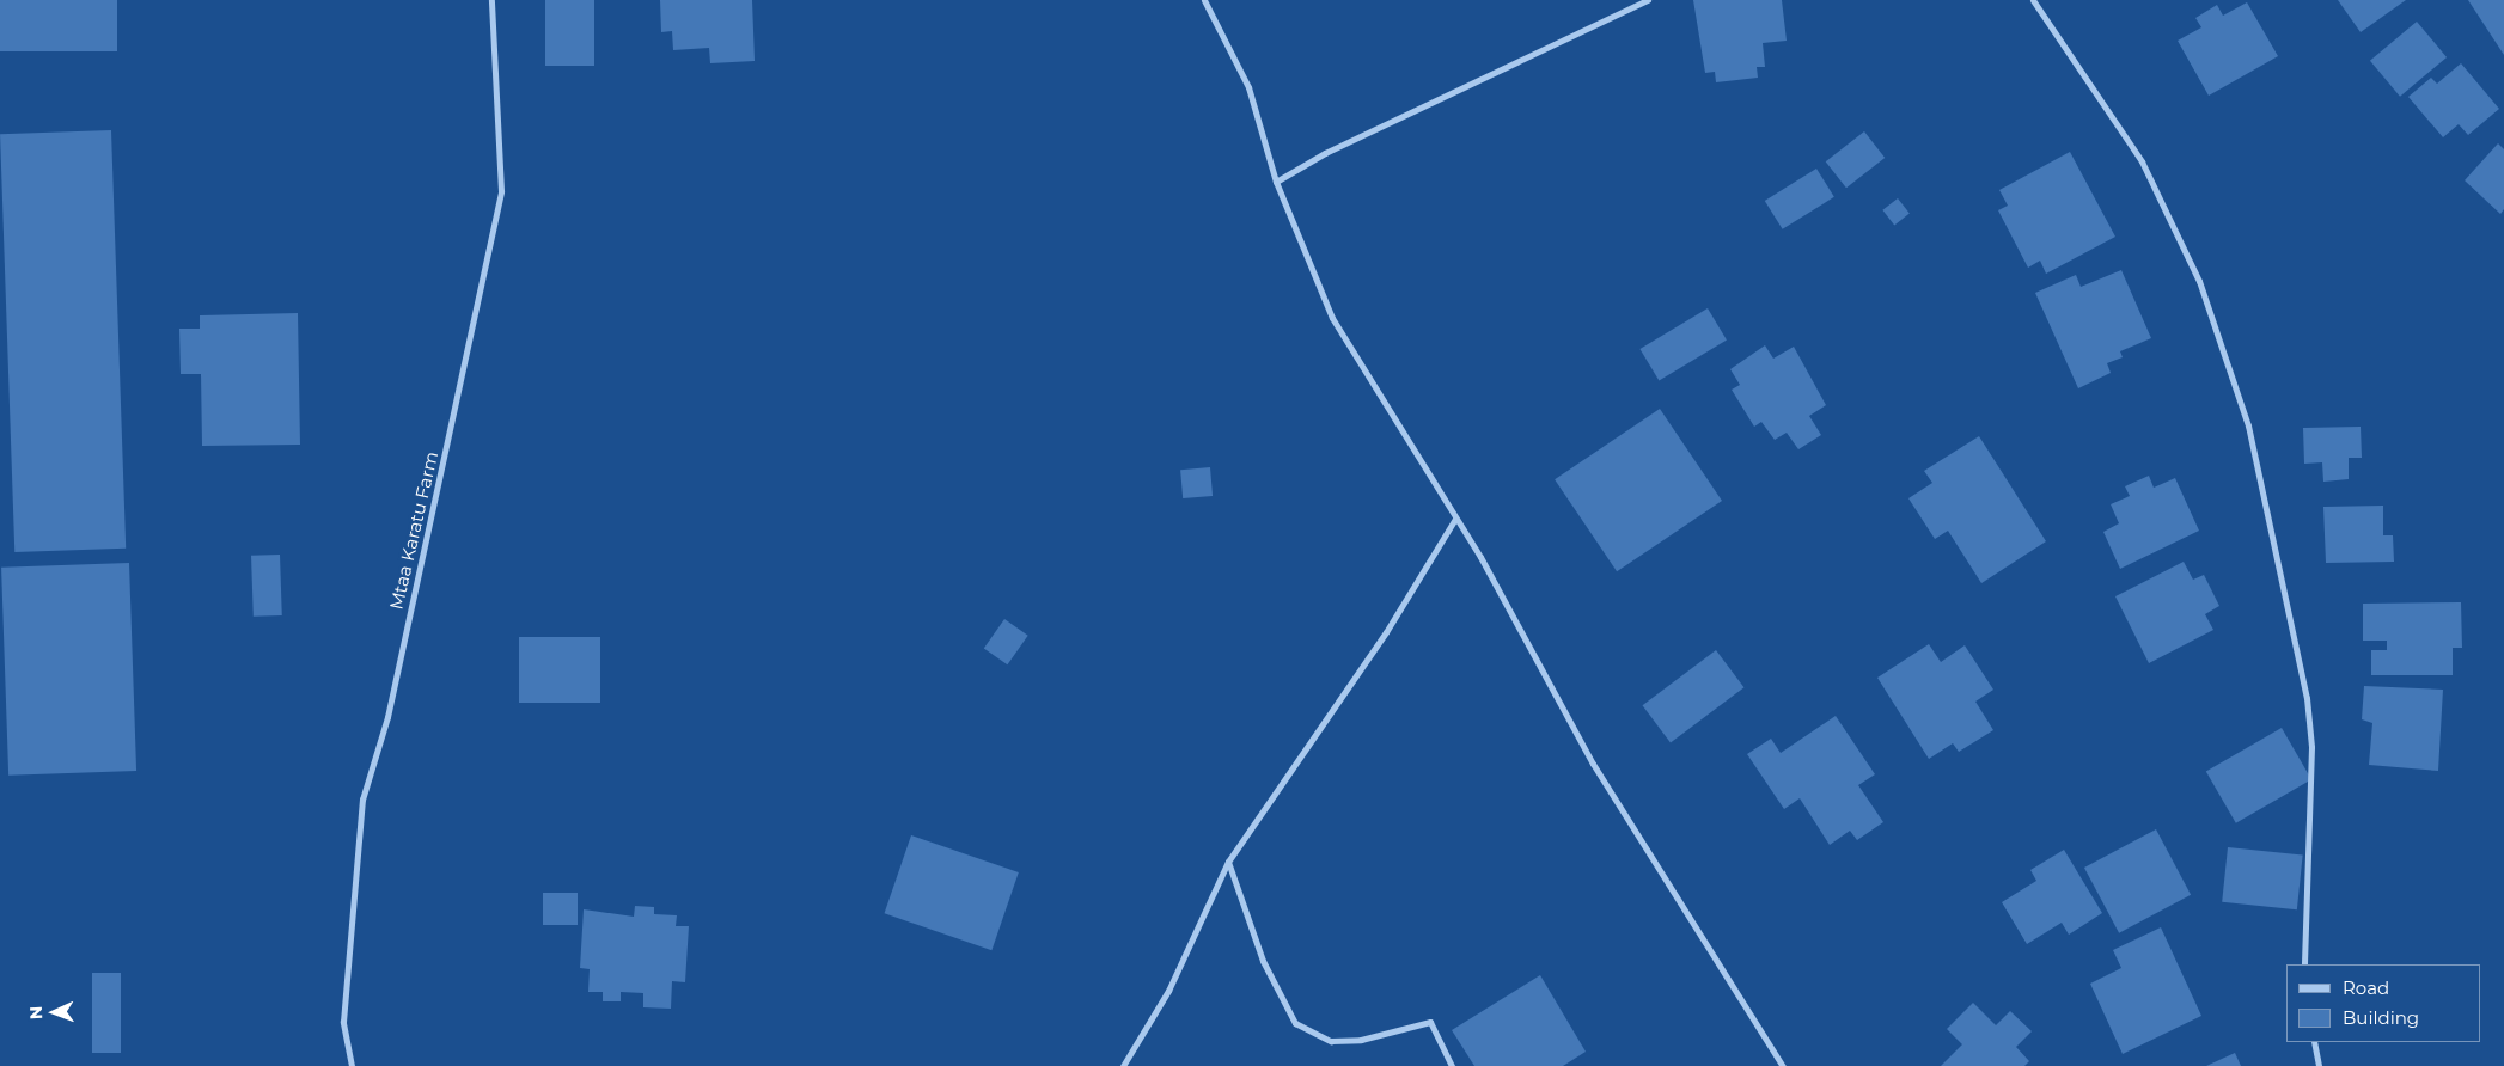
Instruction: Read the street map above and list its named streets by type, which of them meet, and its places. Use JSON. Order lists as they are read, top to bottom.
{
  "streets": {
    "street": ["Mtaa Karatu Farm"]
  },
  "legend": ["Road", "Building"],
  "north": "left"
}
